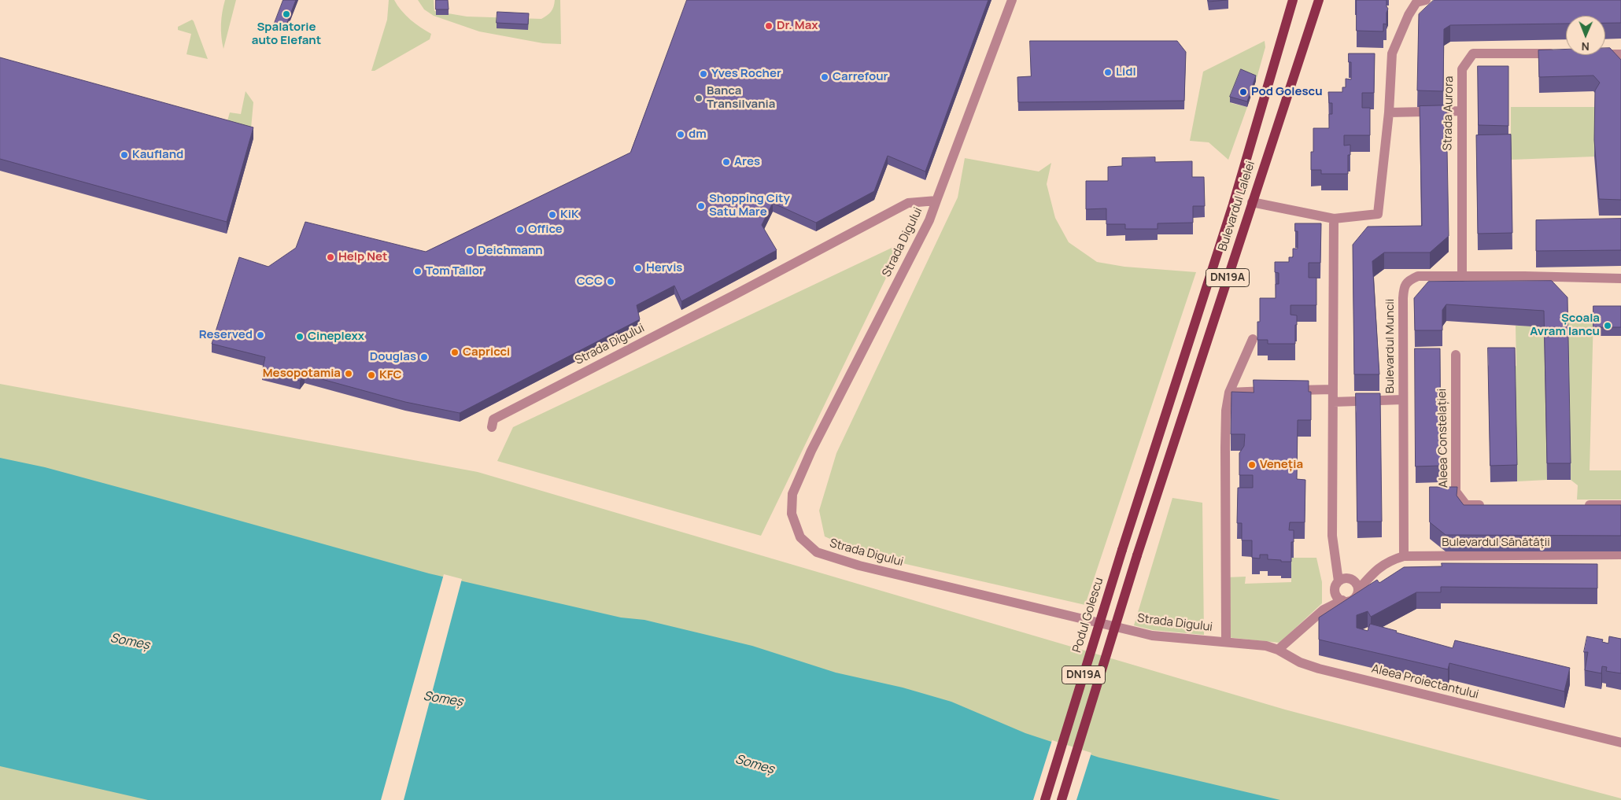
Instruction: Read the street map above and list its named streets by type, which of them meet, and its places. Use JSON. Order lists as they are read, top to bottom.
{
  "streets": {
    "main road": ["Bulevardul Lalelei", "DN19A", "Podul Golescu"],
    "street": [
      "Strada Aurora",
      "Strada Digului",
      "Bulevardul Muncii",
      "Aleea Constelației",
      "Bulevardul Sănătății",
      "Aleea Proiectantului"
    ]
  },
  "crossings": [
    ["Strada Aurora", "Bulevardul Muncii"],
    ["Bulevardul Lalelei", "Podul Golescu"],
    ["Strada Digului", "Aleea Proiectantului"],
    ["Bulevardul Muncii", "Bulevardul Sănătății"]
  ],
  "water": ["Someș"],
  "places": [
    "Spalatorie auto Elefant",
    "Dr. Max",
    "Lidl",
    "Yves Rocher",
    "Carrefour",
    "Pod Golescu",
    "Banca Transilvania",
    "dm",
    "Kaufland",
    "Ares",
    "Shopping City Satu Mare",
    "KiK",
    "Office",
    "Deichmann",
    "Help Net",
    "Hervis",
    "Tom Tailor",
    "CCC",
    "Școala Avram Iancu",
    "Reserved",
    "Cineplexx",
    "Capricci",
    "Douglas",
    "Mesopotamia",
    "KFC",
    "Veneția"
  ],
  "north": "bottom"
}
